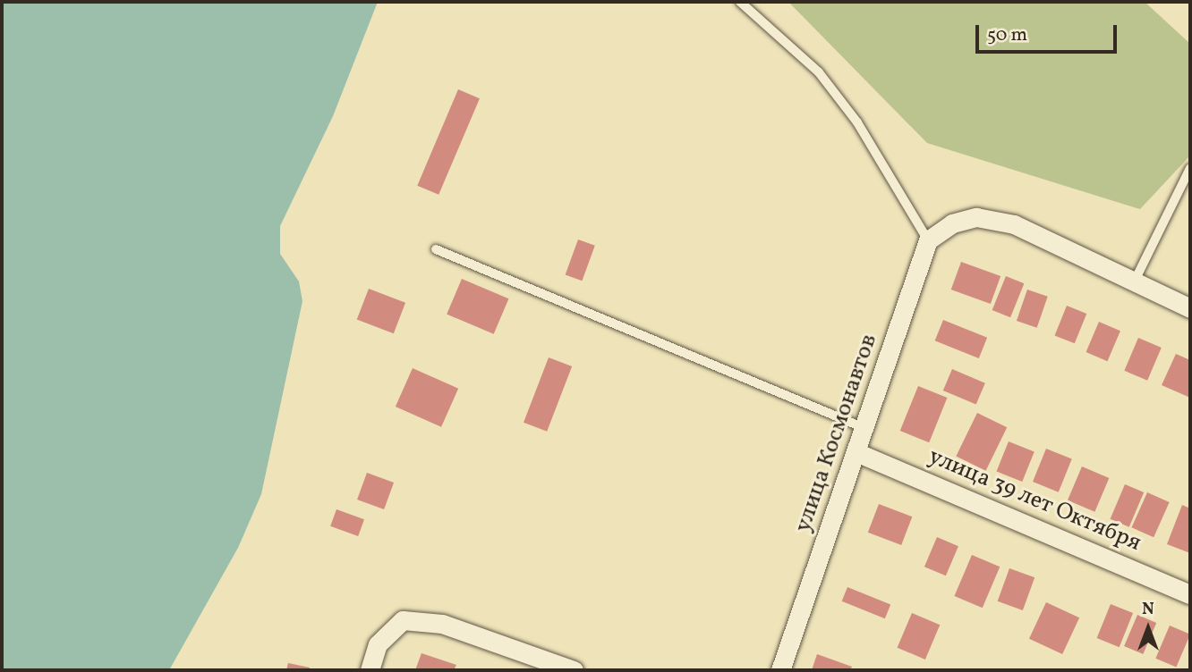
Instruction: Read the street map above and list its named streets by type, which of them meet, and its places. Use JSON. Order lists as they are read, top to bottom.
{
  "streets": {
    "street": ["улица Космонавтов", "улица 39 лет Октября"]
  },
  "crossings": [
    ["улица Космонавтов", "улица 39 лет Октября"]
  ],
  "scale_bar": "50 m",
  "north": "top"
}
